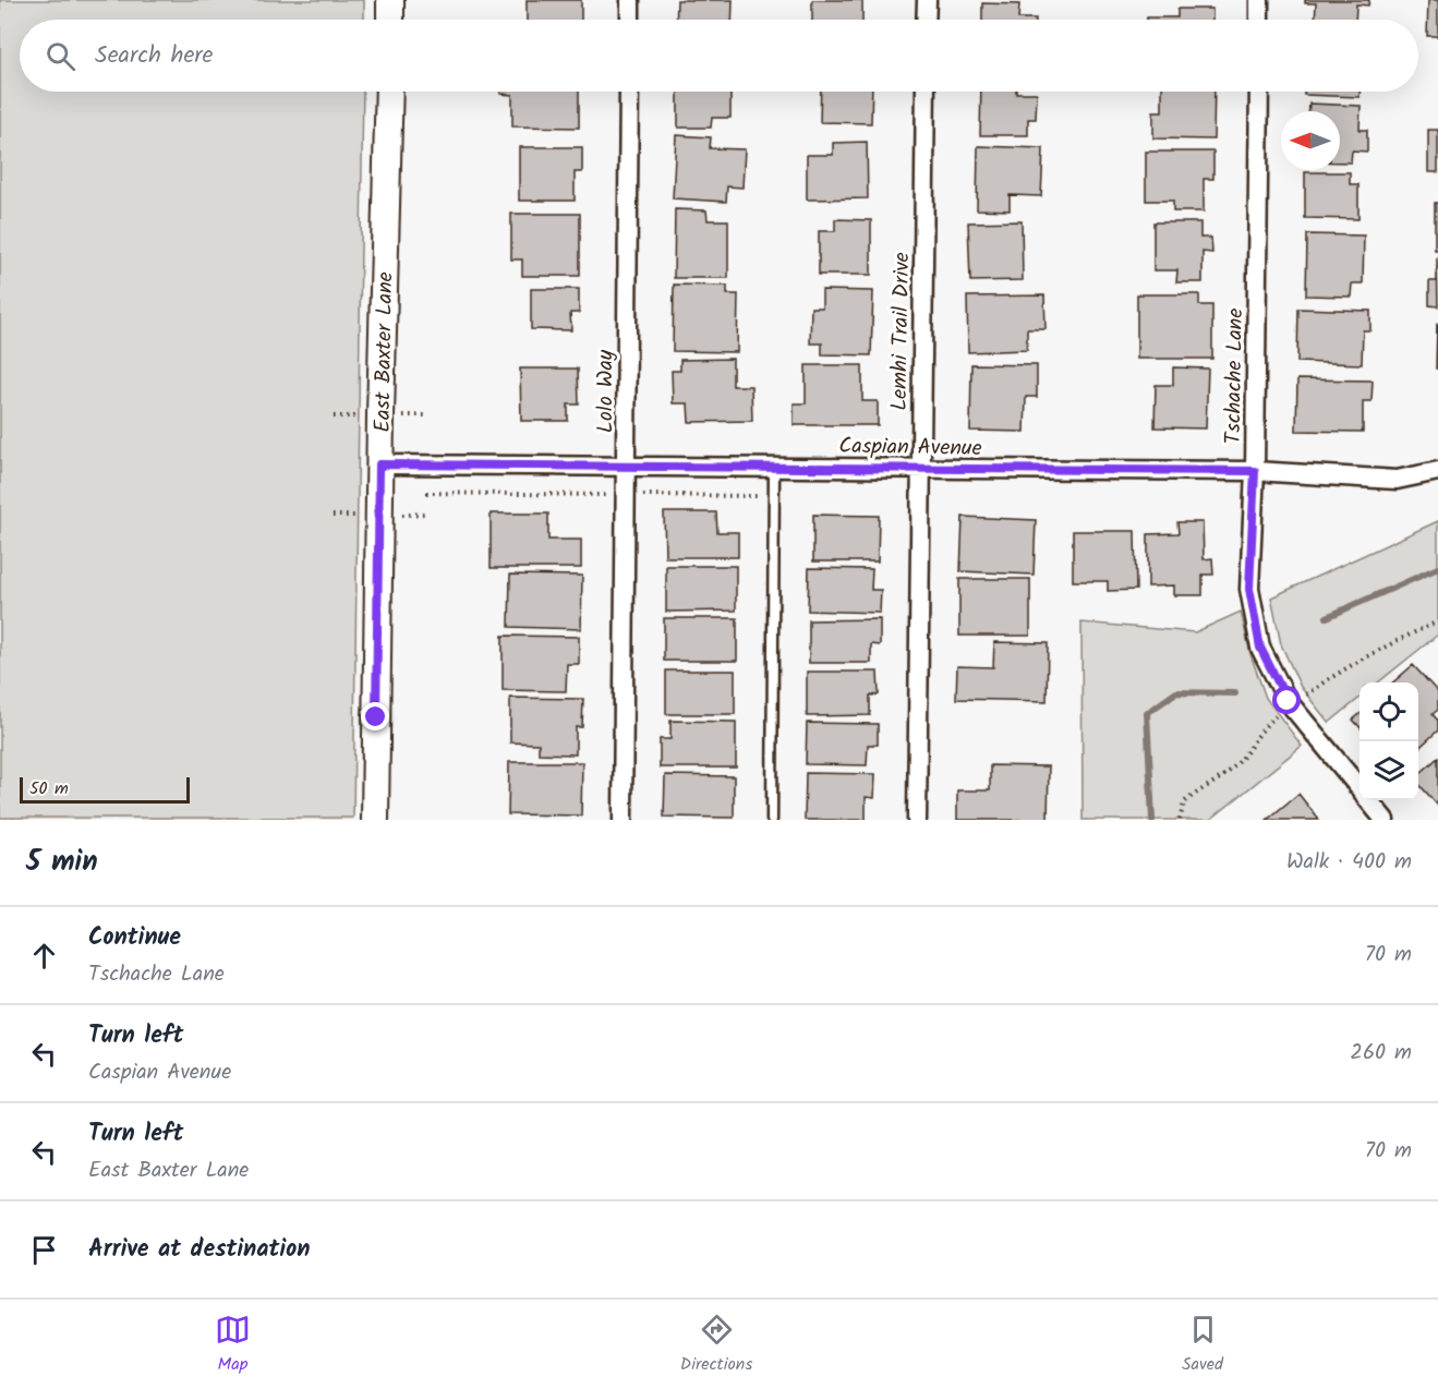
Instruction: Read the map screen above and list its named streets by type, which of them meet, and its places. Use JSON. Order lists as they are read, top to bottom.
{
  "streets": {
    "main road": ["East Baxter Lane"],
    "street": [
      "Lemhi Trail Drive",
      "Tschache Lane",
      "Lolo Way",
      "Caspian Avenue"
    ]
  },
  "crossings": [
    ["Lemhi Trail Drive", "Caspian Avenue"],
    ["East Baxter Lane", "Caspian Avenue"],
    ["Tschache Lane", "Caspian Avenue"],
    ["Lolo Way", "Caspian Avenue"]
  ],
  "scale_bar": "50 m",
  "north": "left",
  "page": {
    "search": "Search here",
    "scale": "50 m",
    "heading": ["5 min", "Walk · 400 m"],
    "list": [
      ["Continue", "Tschache Lane", "70 m"],
      ["Turn left", "Caspian Avenue", "260 m"],
      ["Turn left", "East Baxter Lane", "70 m"],
      "Arrive at destination"
    ],
    "nav": ["Map", "Directions", "Saved"]
  }
}
